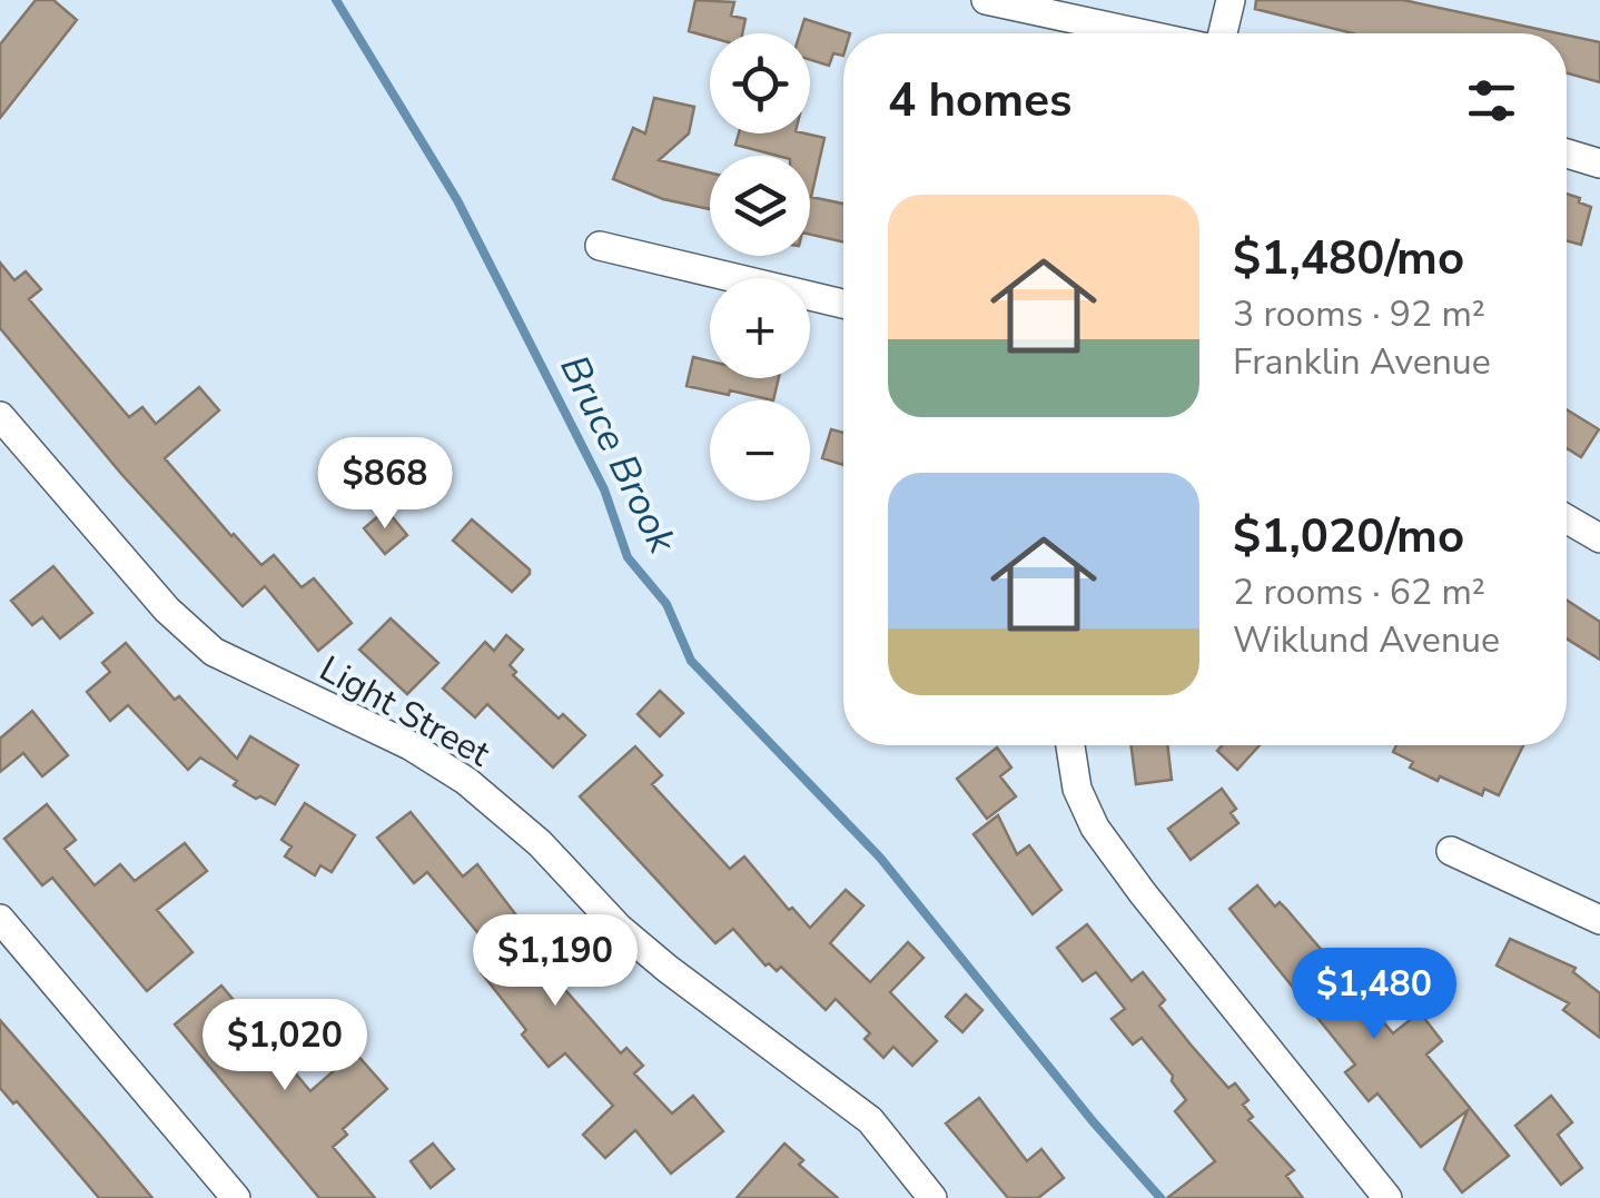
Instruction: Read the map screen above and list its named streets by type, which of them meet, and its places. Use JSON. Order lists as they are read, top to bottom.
{
  "streets": {
    "street": ["Light Street"]
  },
  "water": ["Bruce Brook"],
  "page": {
    "map_buttons": ["+", "−"],
    "heading": "4 homes",
    "list": [
      {
        "name": "$1,480/mo",
        "note": "3 rooms · 92 m² · Franklin Avenue"
      },
      {
        "name": "$1,020/mo",
        "note": "2 rooms · 62 m² · Wiklund Avenue"
      }
    ],
    "price": [
      "$868",
      "$1,190",
      "$1,480",
      "$1,020"
    ]
  }
}
